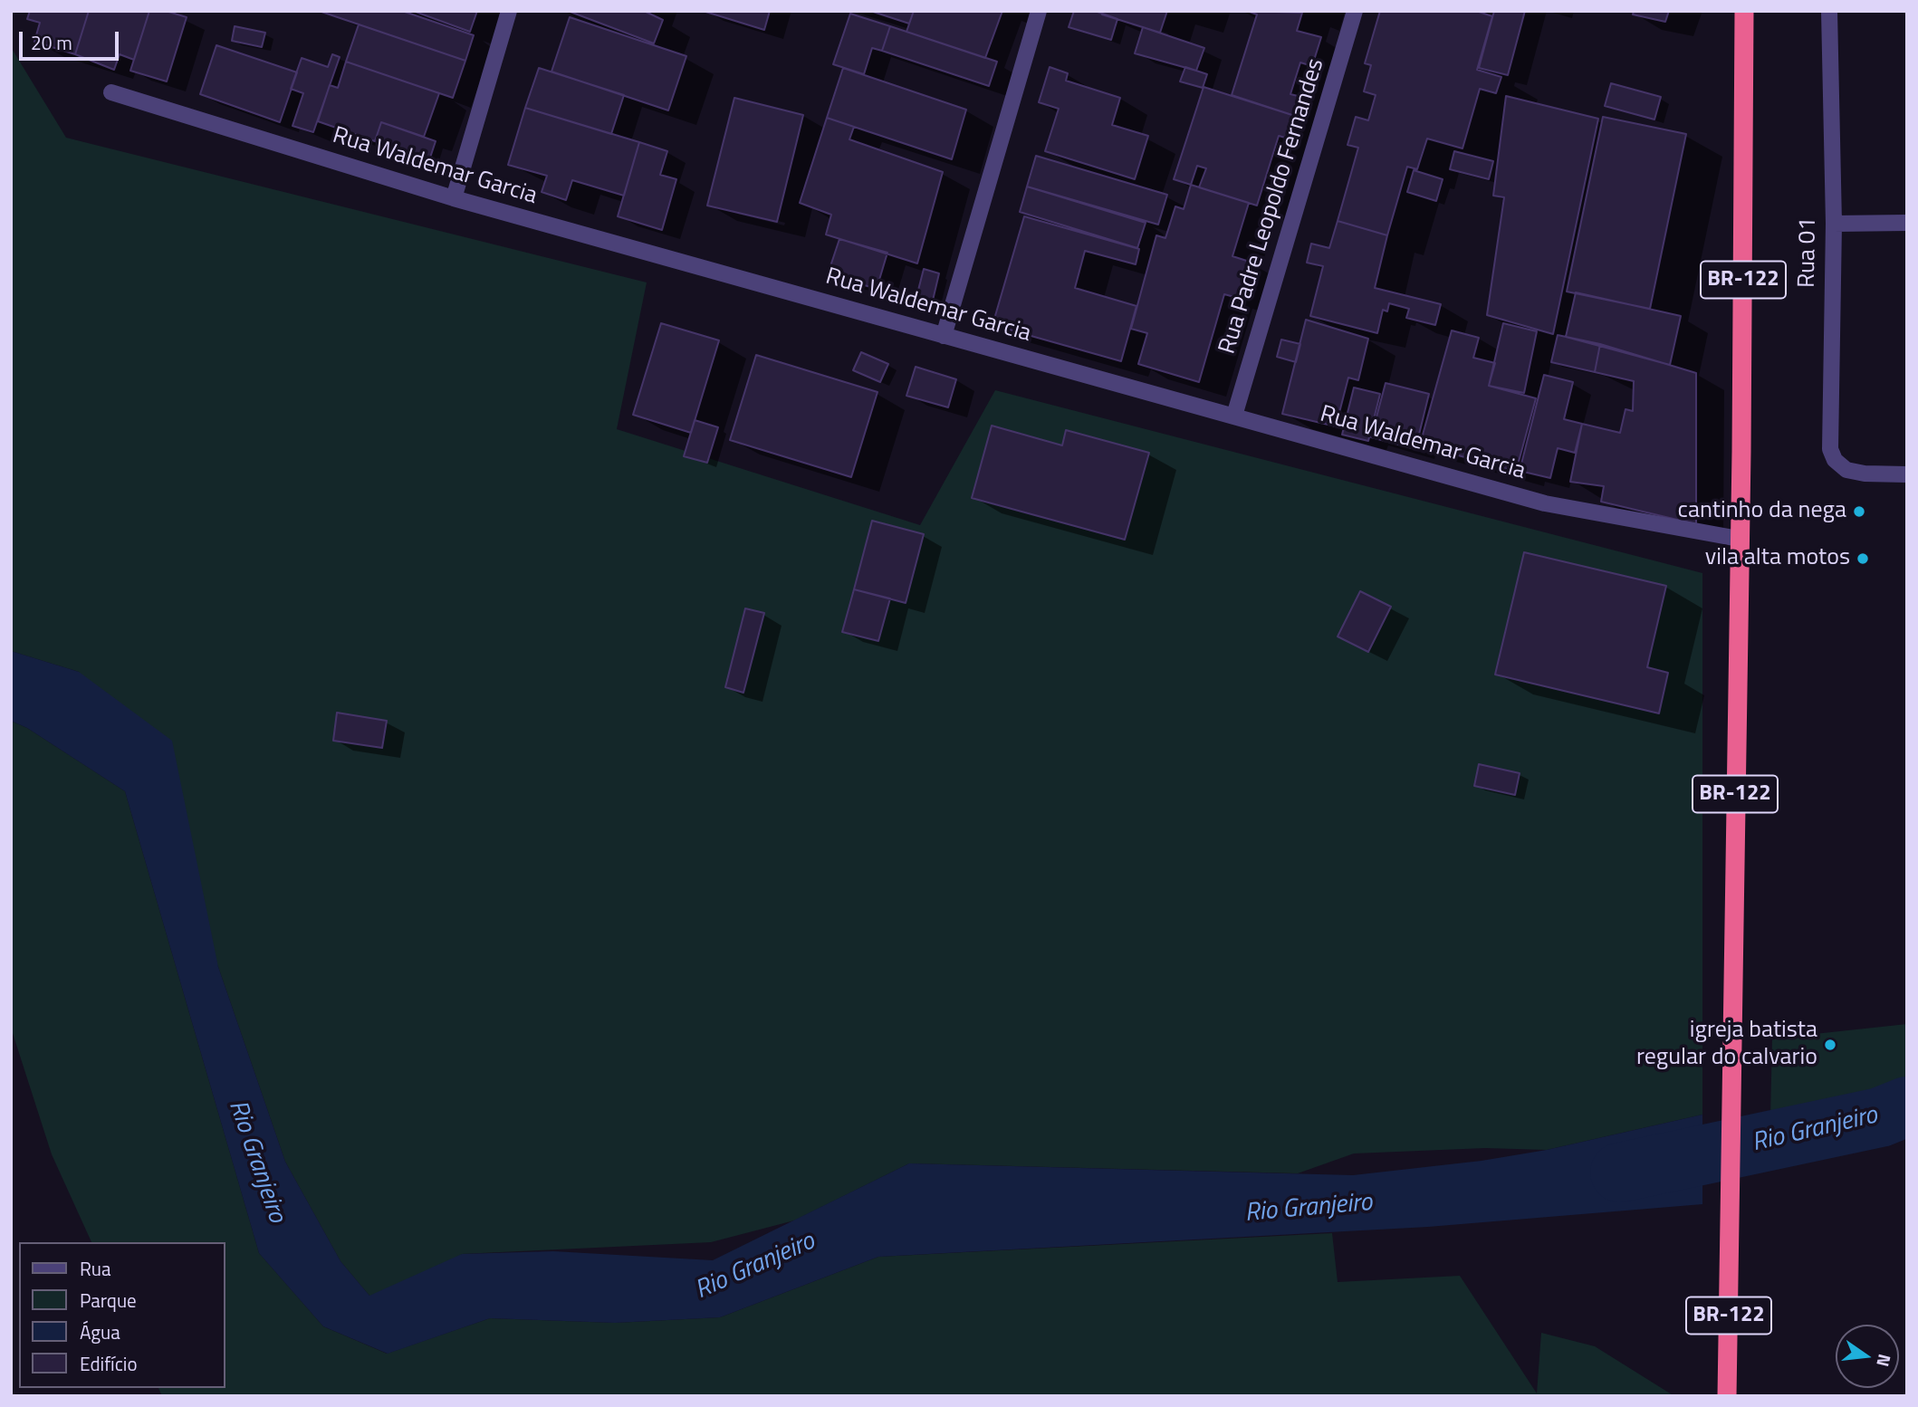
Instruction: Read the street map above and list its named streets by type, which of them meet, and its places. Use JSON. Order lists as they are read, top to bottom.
{
  "streets": {
    "highway": ["BR-122"],
    "street": ["Rua Waldemar Garcia", "Rua Padre Leopoldo Fernandes", "Rua 01"]
  },
  "crossings": [
    ["Rua Waldemar Garcia", "Rua Padre Leopoldo Fernandes"],
    ["Rua Waldemar Garcia", "BR-122"]
  ],
  "water": ["Rio Granjeiro"],
  "places": ["cantinho da nega", "vila alta motos", "igreja batista regular do calvario"],
  "legend": [
    "Rua",
    "Parque",
    "Água",
    "Edifício"
  ],
  "scale_bar": "20 m",
  "north": "right"
}
